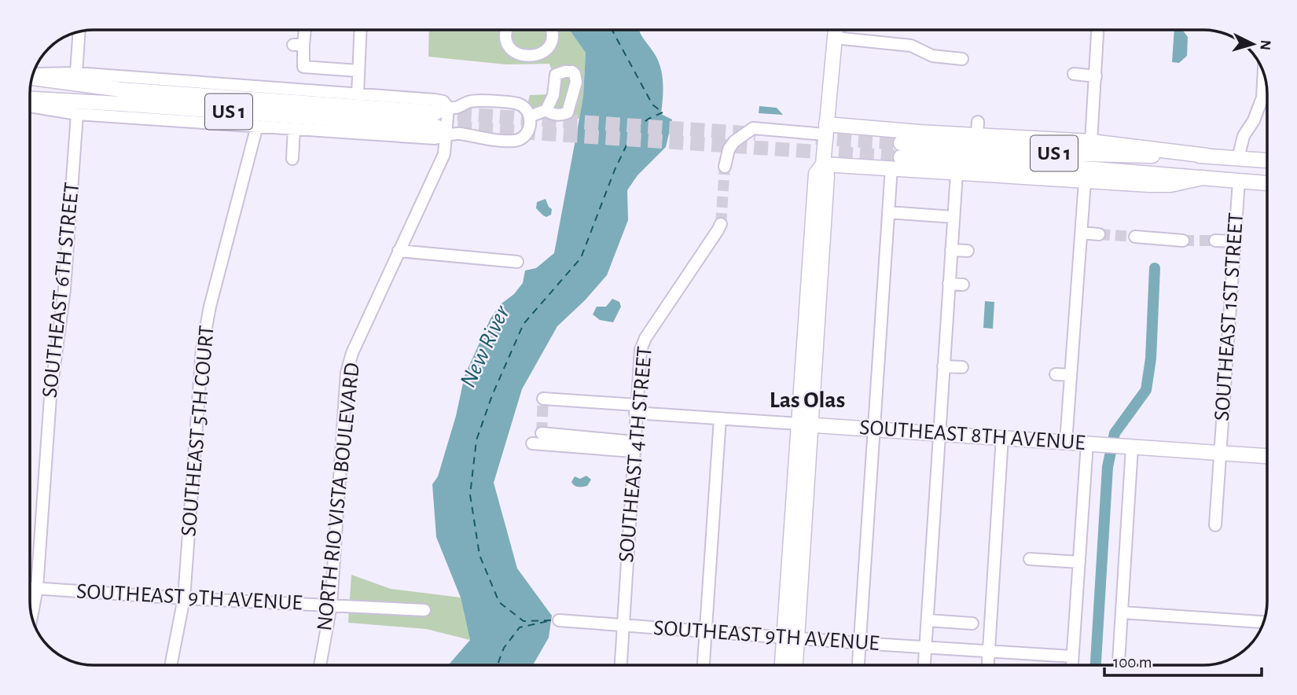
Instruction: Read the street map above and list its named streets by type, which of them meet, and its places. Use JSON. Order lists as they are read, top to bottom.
{
  "streets": {
    "main road": ["US 1", "SOUTHEAST 8TH AVENUE"],
    "street": [
      "SOUTHEAST 6TH STREET",
      "SOUTHEAST 1ST STREET",
      "SOUTHEAST 5TH COURT",
      "SOUTHEAST 4TH STREET",
      "NORTH RIO VISTA BOULEVARD",
      "SOUTHEAST 9TH AVENUE"
    ]
  },
  "crossings": [
    ["US 1", "SOUTHEAST 1ST STREET"],
    ["US 1", "NORTH RIO VISTA BOULEVARD"],
    ["SOUTHEAST 6TH STREET", "SOUTHEAST 9TH AVENUE"],
    ["SOUTHEAST 1ST STREET", "SOUTHEAST 8TH AVENUE"],
    ["SOUTHEAST 5TH COURT", "SOUTHEAST 9TH AVENUE"],
    ["SOUTHEAST 8TH AVENUE", "SOUTHEAST 4TH STREET"],
    ["SOUTHEAST 4TH STREET", "SOUTHEAST 9TH AVENUE"],
    ["NORTH RIO VISTA BOULEVARD", "SOUTHEAST 9TH AVENUE"]
  ],
  "districts": ["Las Olas"],
  "water": ["New River"],
  "scale_bar": "100 m",
  "north": "right"
}
